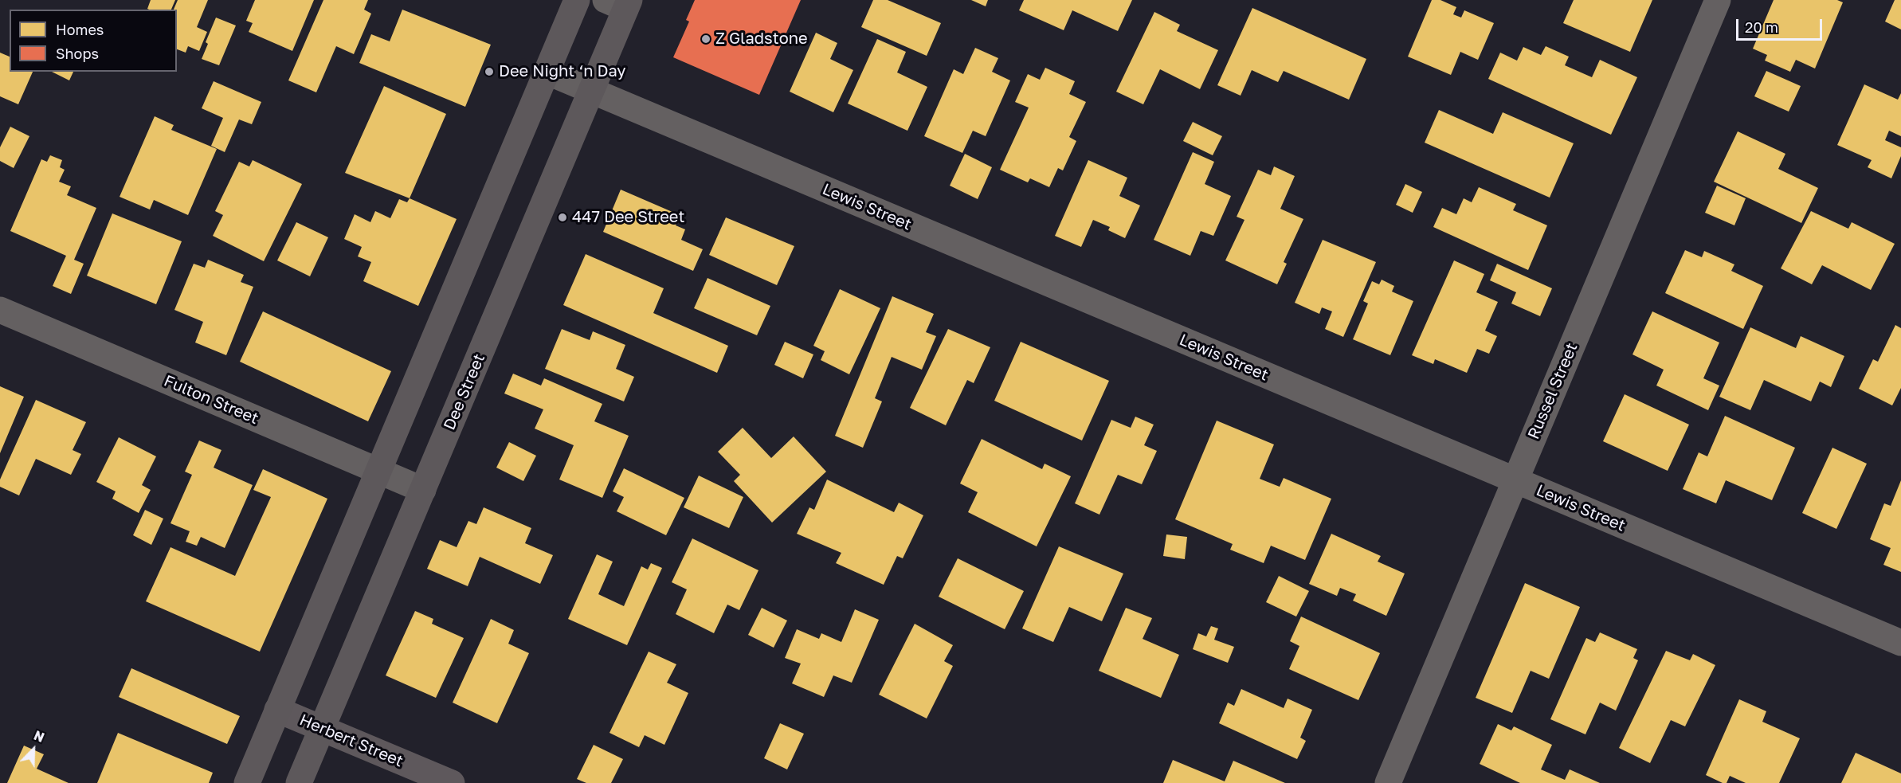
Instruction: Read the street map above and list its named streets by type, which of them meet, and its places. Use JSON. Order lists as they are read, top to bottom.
{
  "streets": {
    "main road": ["Dee Street", "Herbert Street"],
    "street": ["Lewis Street", "Russel Street", "Fulton Street"]
  },
  "crossings": [
    ["Lewis Street", "Russel Street"],
    ["Lewis Street", "Dee Street"],
    ["Dee Street", "Fulton Street"],
    ["Dee Street", "Herbert Street"]
  ],
  "places": ["Z Gladstone", "Dee Night ‘n Day", "447 Dee Street"],
  "legend": ["Homes", "Shops"],
  "scale_bar": "20 m",
  "north": "top right"
}
